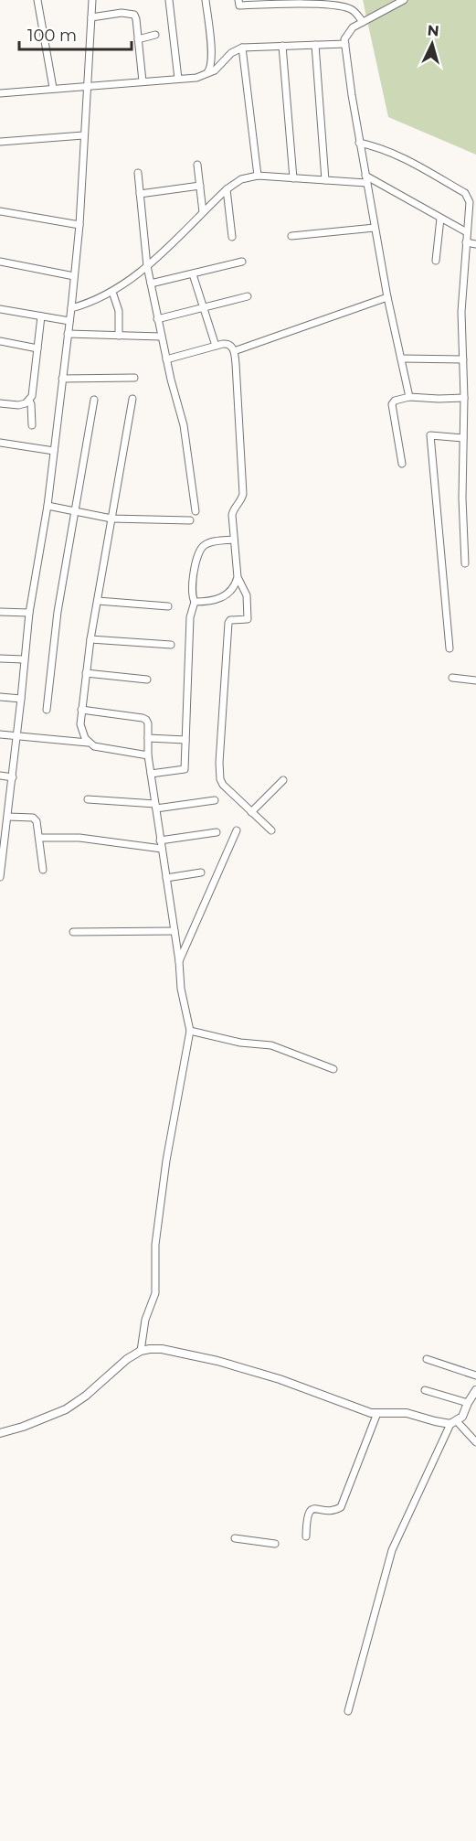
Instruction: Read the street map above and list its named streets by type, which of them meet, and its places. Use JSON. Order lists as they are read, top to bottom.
{
  "scale_bar": "100 m",
  "north": "top"
}
